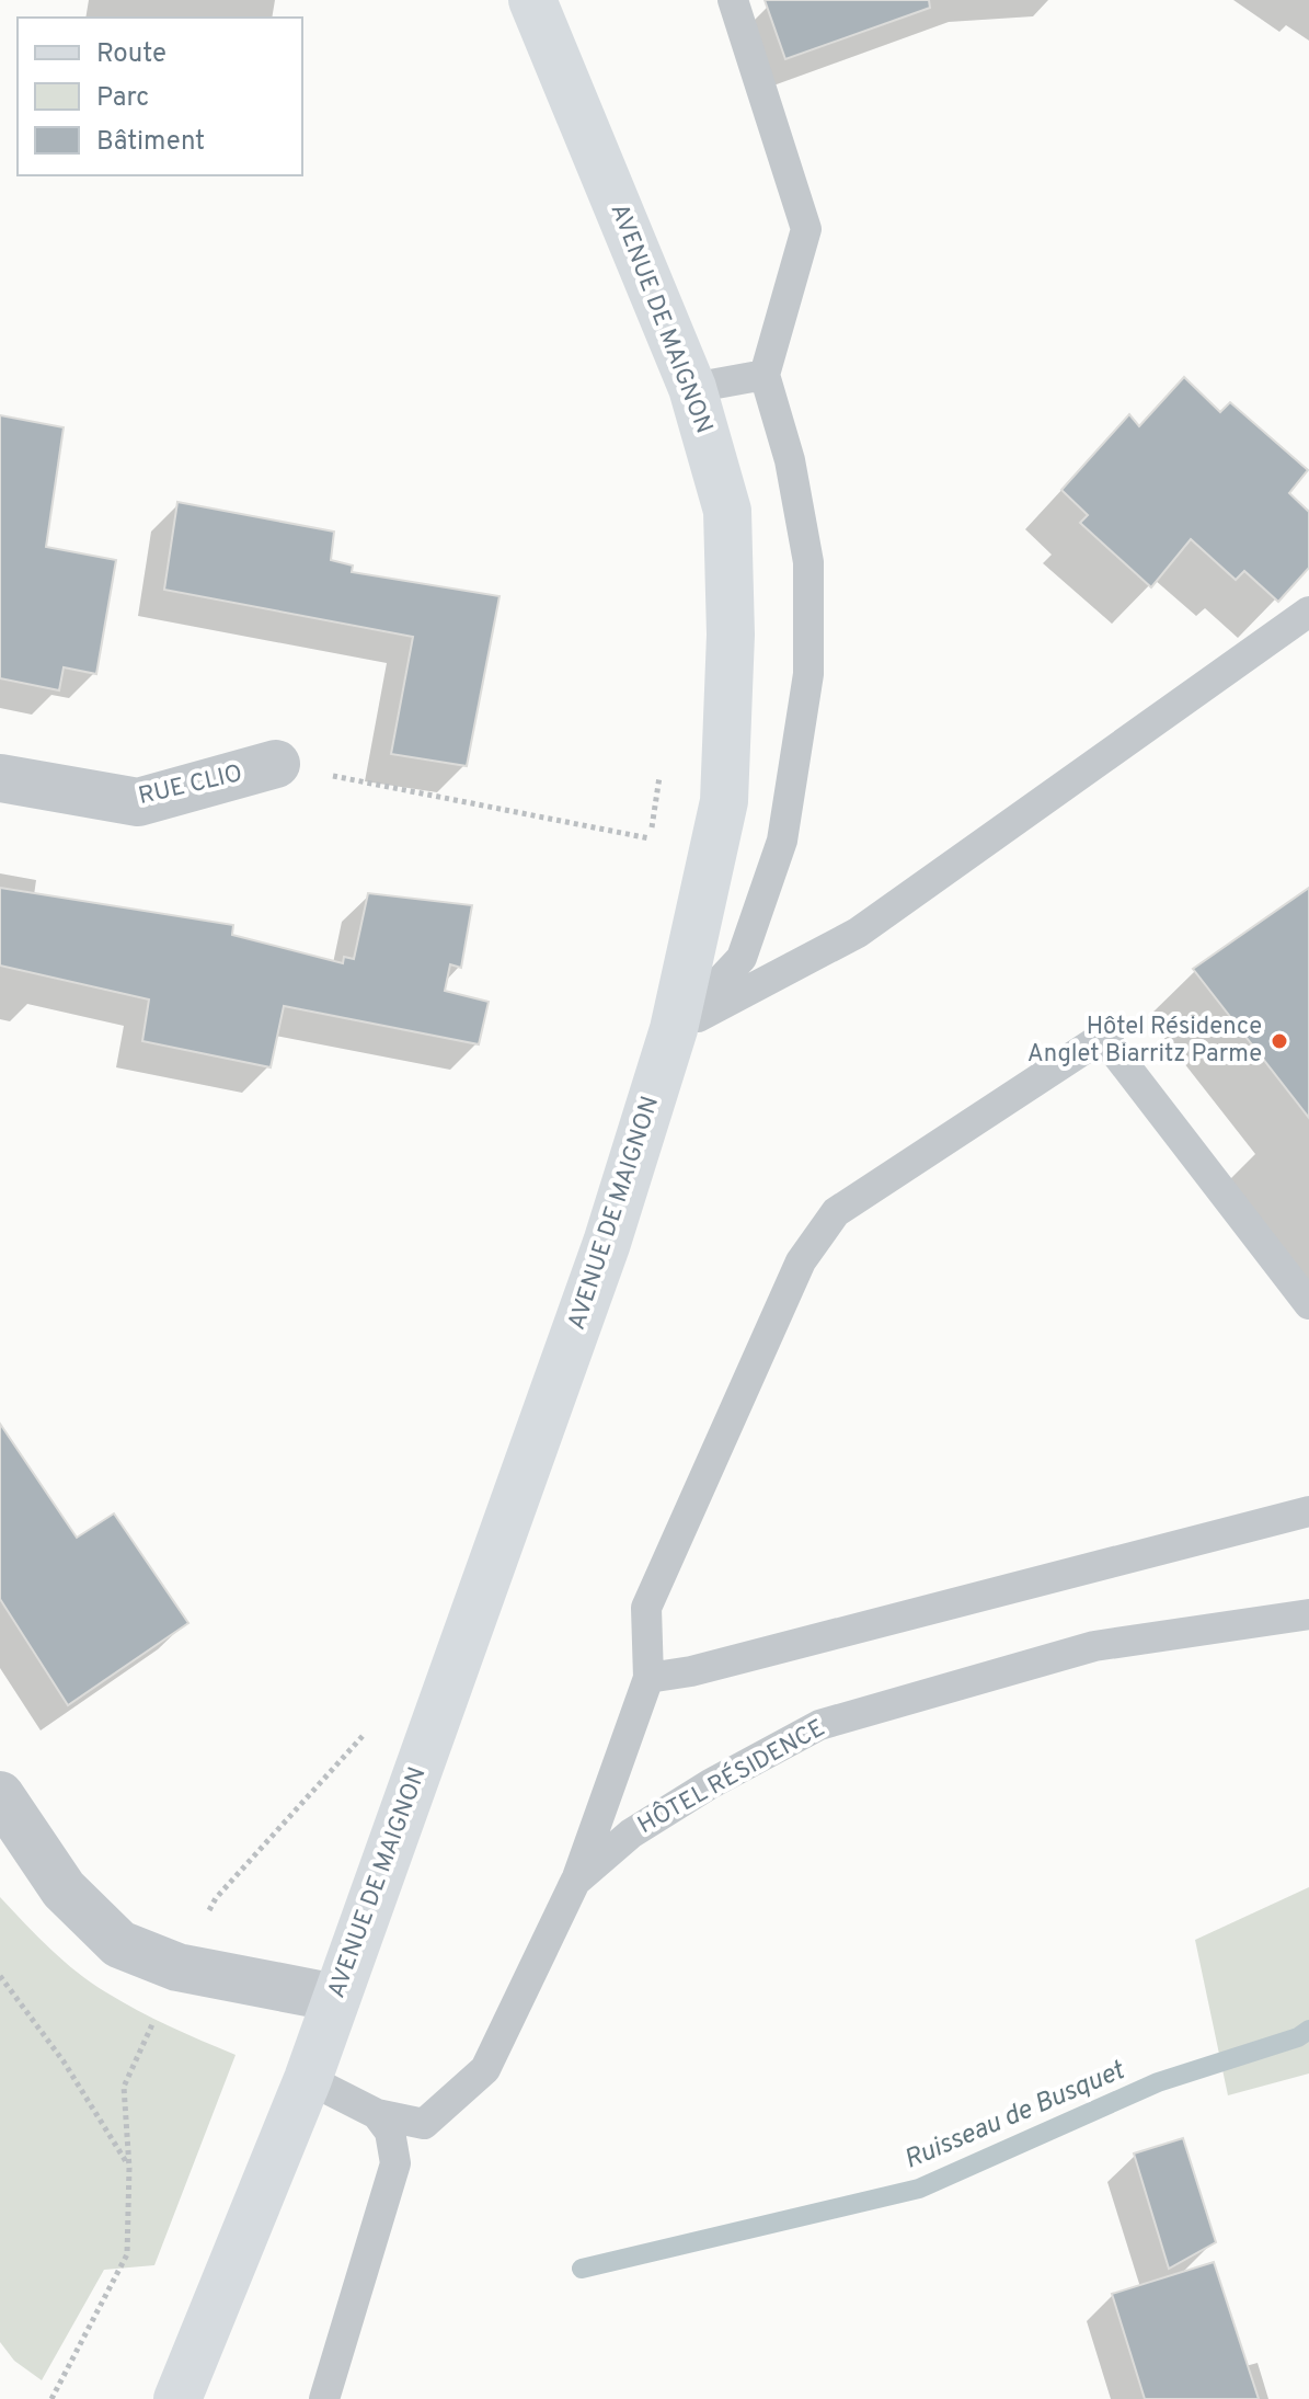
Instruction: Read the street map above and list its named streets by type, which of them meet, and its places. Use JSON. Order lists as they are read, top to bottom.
{
  "streets": {
    "street": ["AVENUE DE MAIGNON", "RUE CLIO"],
    "lane": ["HÔTEL RÉSIDENCE"]
  },
  "crossings": [
    ["AVENUE DE MAIGNON", "HÔTEL RÉSIDENCE"]
  ],
  "water": ["Ruisseau de Busquet"],
  "places": ["Hôtel Résidence Anglet Biarritz Parme"],
  "legend": ["Route", "Parc", "Bâtiment"]
}
